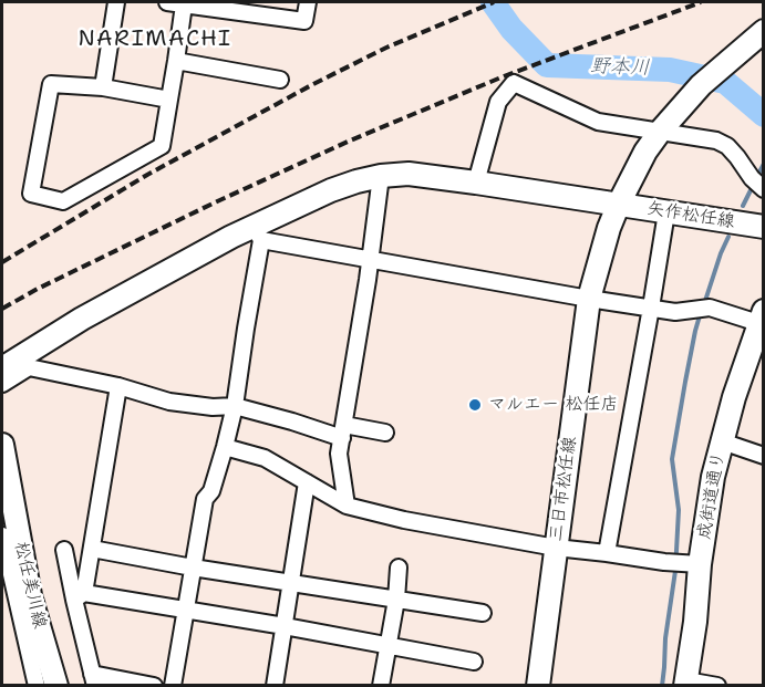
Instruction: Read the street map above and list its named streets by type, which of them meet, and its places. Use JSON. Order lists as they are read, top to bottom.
{
  "streets": {
    "main road": [
      "矢作松任線",
      "三日市松任線",
      "成街道通り",
      "松任美川線"
    ]
  },
  "crossings": [
    ["矢作松任線", "三日市松任線"]
  ],
  "districts": ["NARIMACHI"],
  "water": ["野本川"],
  "places": ["マルエー 松任店"]
}
